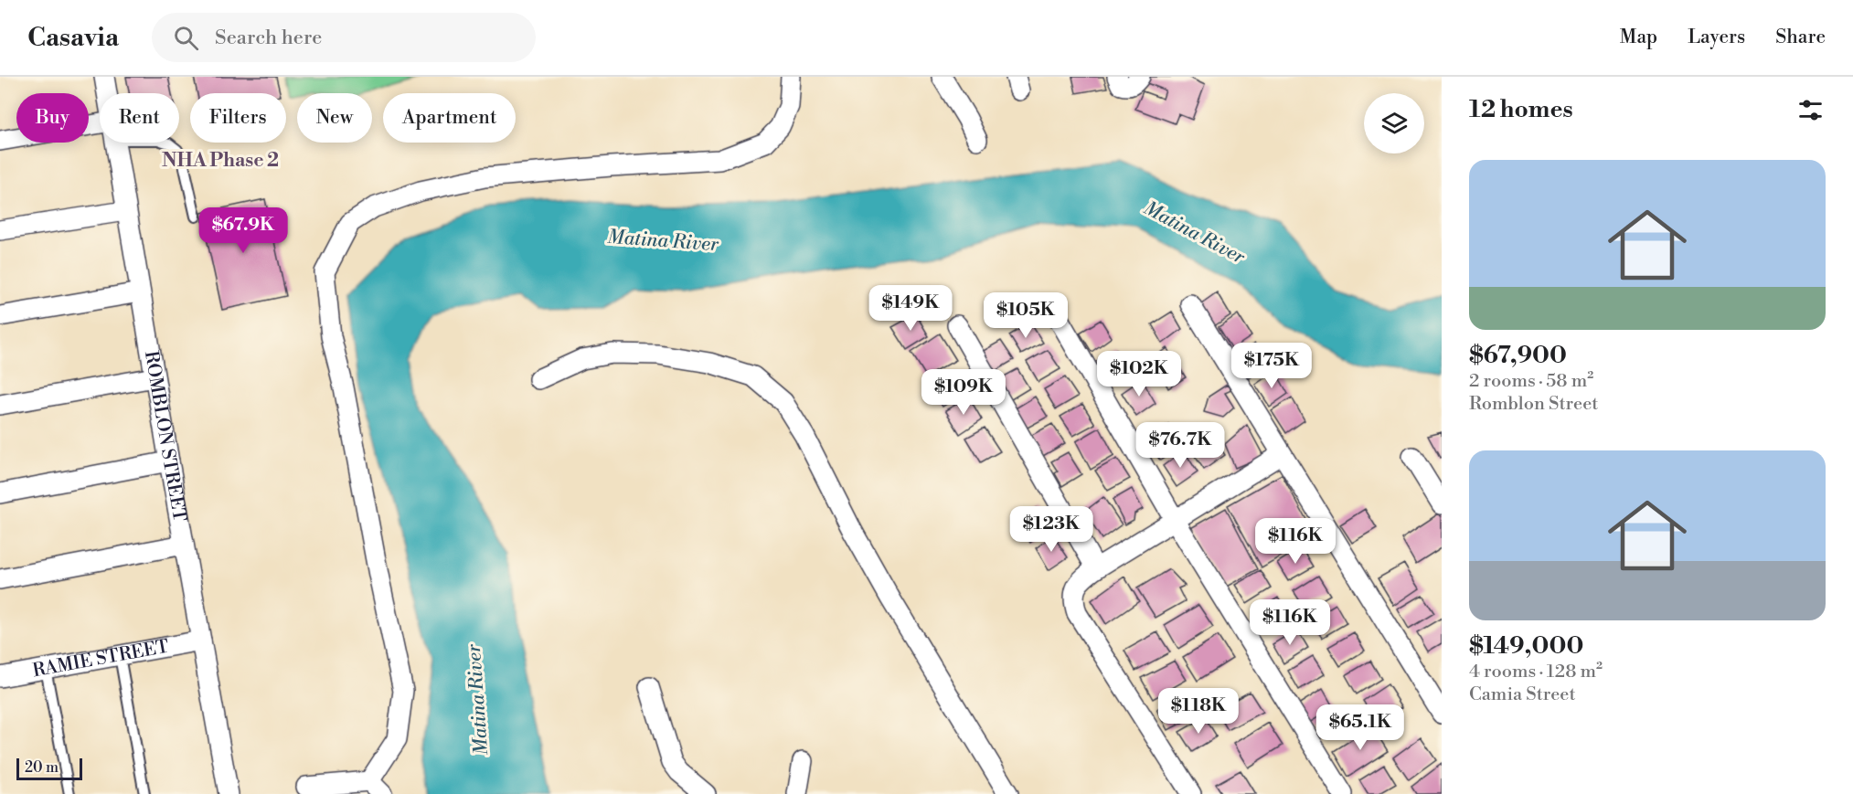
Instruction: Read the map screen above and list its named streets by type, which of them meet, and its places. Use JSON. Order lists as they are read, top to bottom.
{
  "streets": {
    "street": ["ROMBLON STREET", "RAMIE STREET"]
  },
  "crossings": [
    ["ROMBLON STREET", "RAMIE STREET"]
  ],
  "districts": ["NHA Phase 2"],
  "water": ["Matina River"],
  "scale_bar": "20 m",
  "page": {
    "header": "Casavia",
    "search": "Search here",
    "nav": ["Map", "Layers", "Share"],
    "heading": "12 homes",
    "chip": [
      "Buy",
      "Rent",
      "Filters",
      "New",
      "Apartment"
    ],
    "list": [
      {
        "name": "$67,900",
        "note": "2 rooms · 58 m² · Romblon Street"
      },
      {
        "name": "$149,000",
        "note": "4 rooms · 128 m² · Camia Street"
      }
    ],
    "price": [
      "$67.9K",
      "$149K",
      "$105K",
      "$175K",
      "$102K",
      "$109K",
      "$76.7K",
      "$123K",
      "$116K",
      "$116K",
      "$118K",
      "$65.1K"
    ],
    "scale": "20 m"
  }
}
